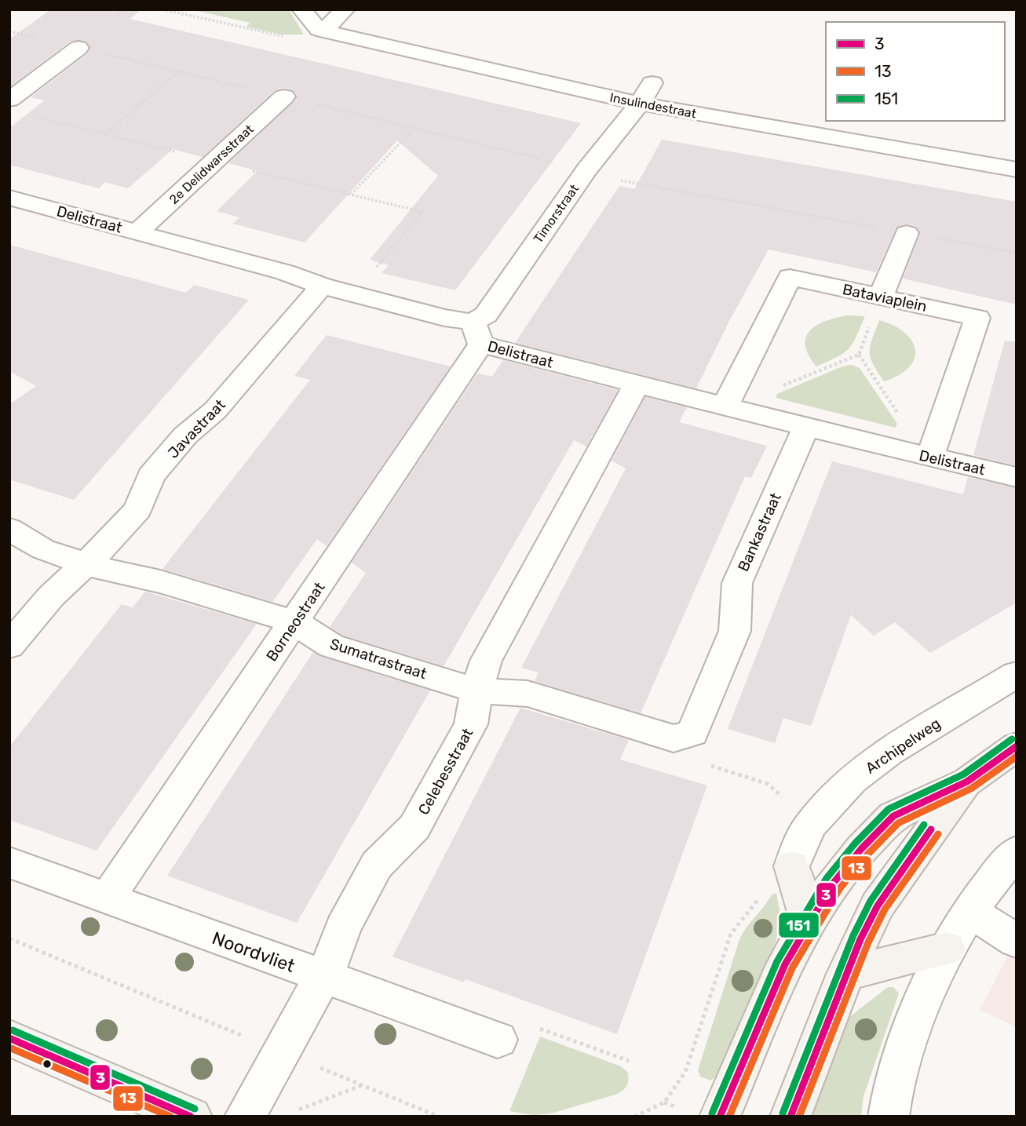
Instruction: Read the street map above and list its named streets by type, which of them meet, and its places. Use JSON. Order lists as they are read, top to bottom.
{
  "streets": {
    "street": [
      "Insulindestraat",
      "2e Delidwarsstraat",
      "Timorstraat",
      "Delistraat",
      "Bataviaplein",
      "Javastraat",
      "Bankastraat",
      "Borneostraat",
      "Sumatrastraat",
      "Archipelweg",
      "Celebesstraat",
      "Noordvliet"
    ]
  },
  "crossings": [
    ["Insulindestraat", "Timorstraat"],
    ["2e Delidwarsstraat", "Delistraat"],
    ["Timorstraat", "Delistraat"],
    ["Timorstraat", "Borneostraat"],
    ["Delistraat", "Bataviaplein"],
    ["Delistraat", "Javastraat"],
    ["Delistraat", "Bankastraat"],
    ["Delistraat", "Borneostraat"],
    ["Delistraat", "Celebesstraat"],
    ["Javastraat", "Sumatrastraat"],
    ["Bankastraat", "Sumatrastraat"],
    ["Borneostraat", "Sumatrastraat"],
    ["Borneostraat", "Noordvliet"],
    ["Sumatrastraat", "Celebesstraat"],
    ["Celebesstraat", "Noordvliet"]
  ],
  "lines": ["transit line 151", "transit line 3", "transit line 13"],
  "legend": ["3", "13", "151"]
}
